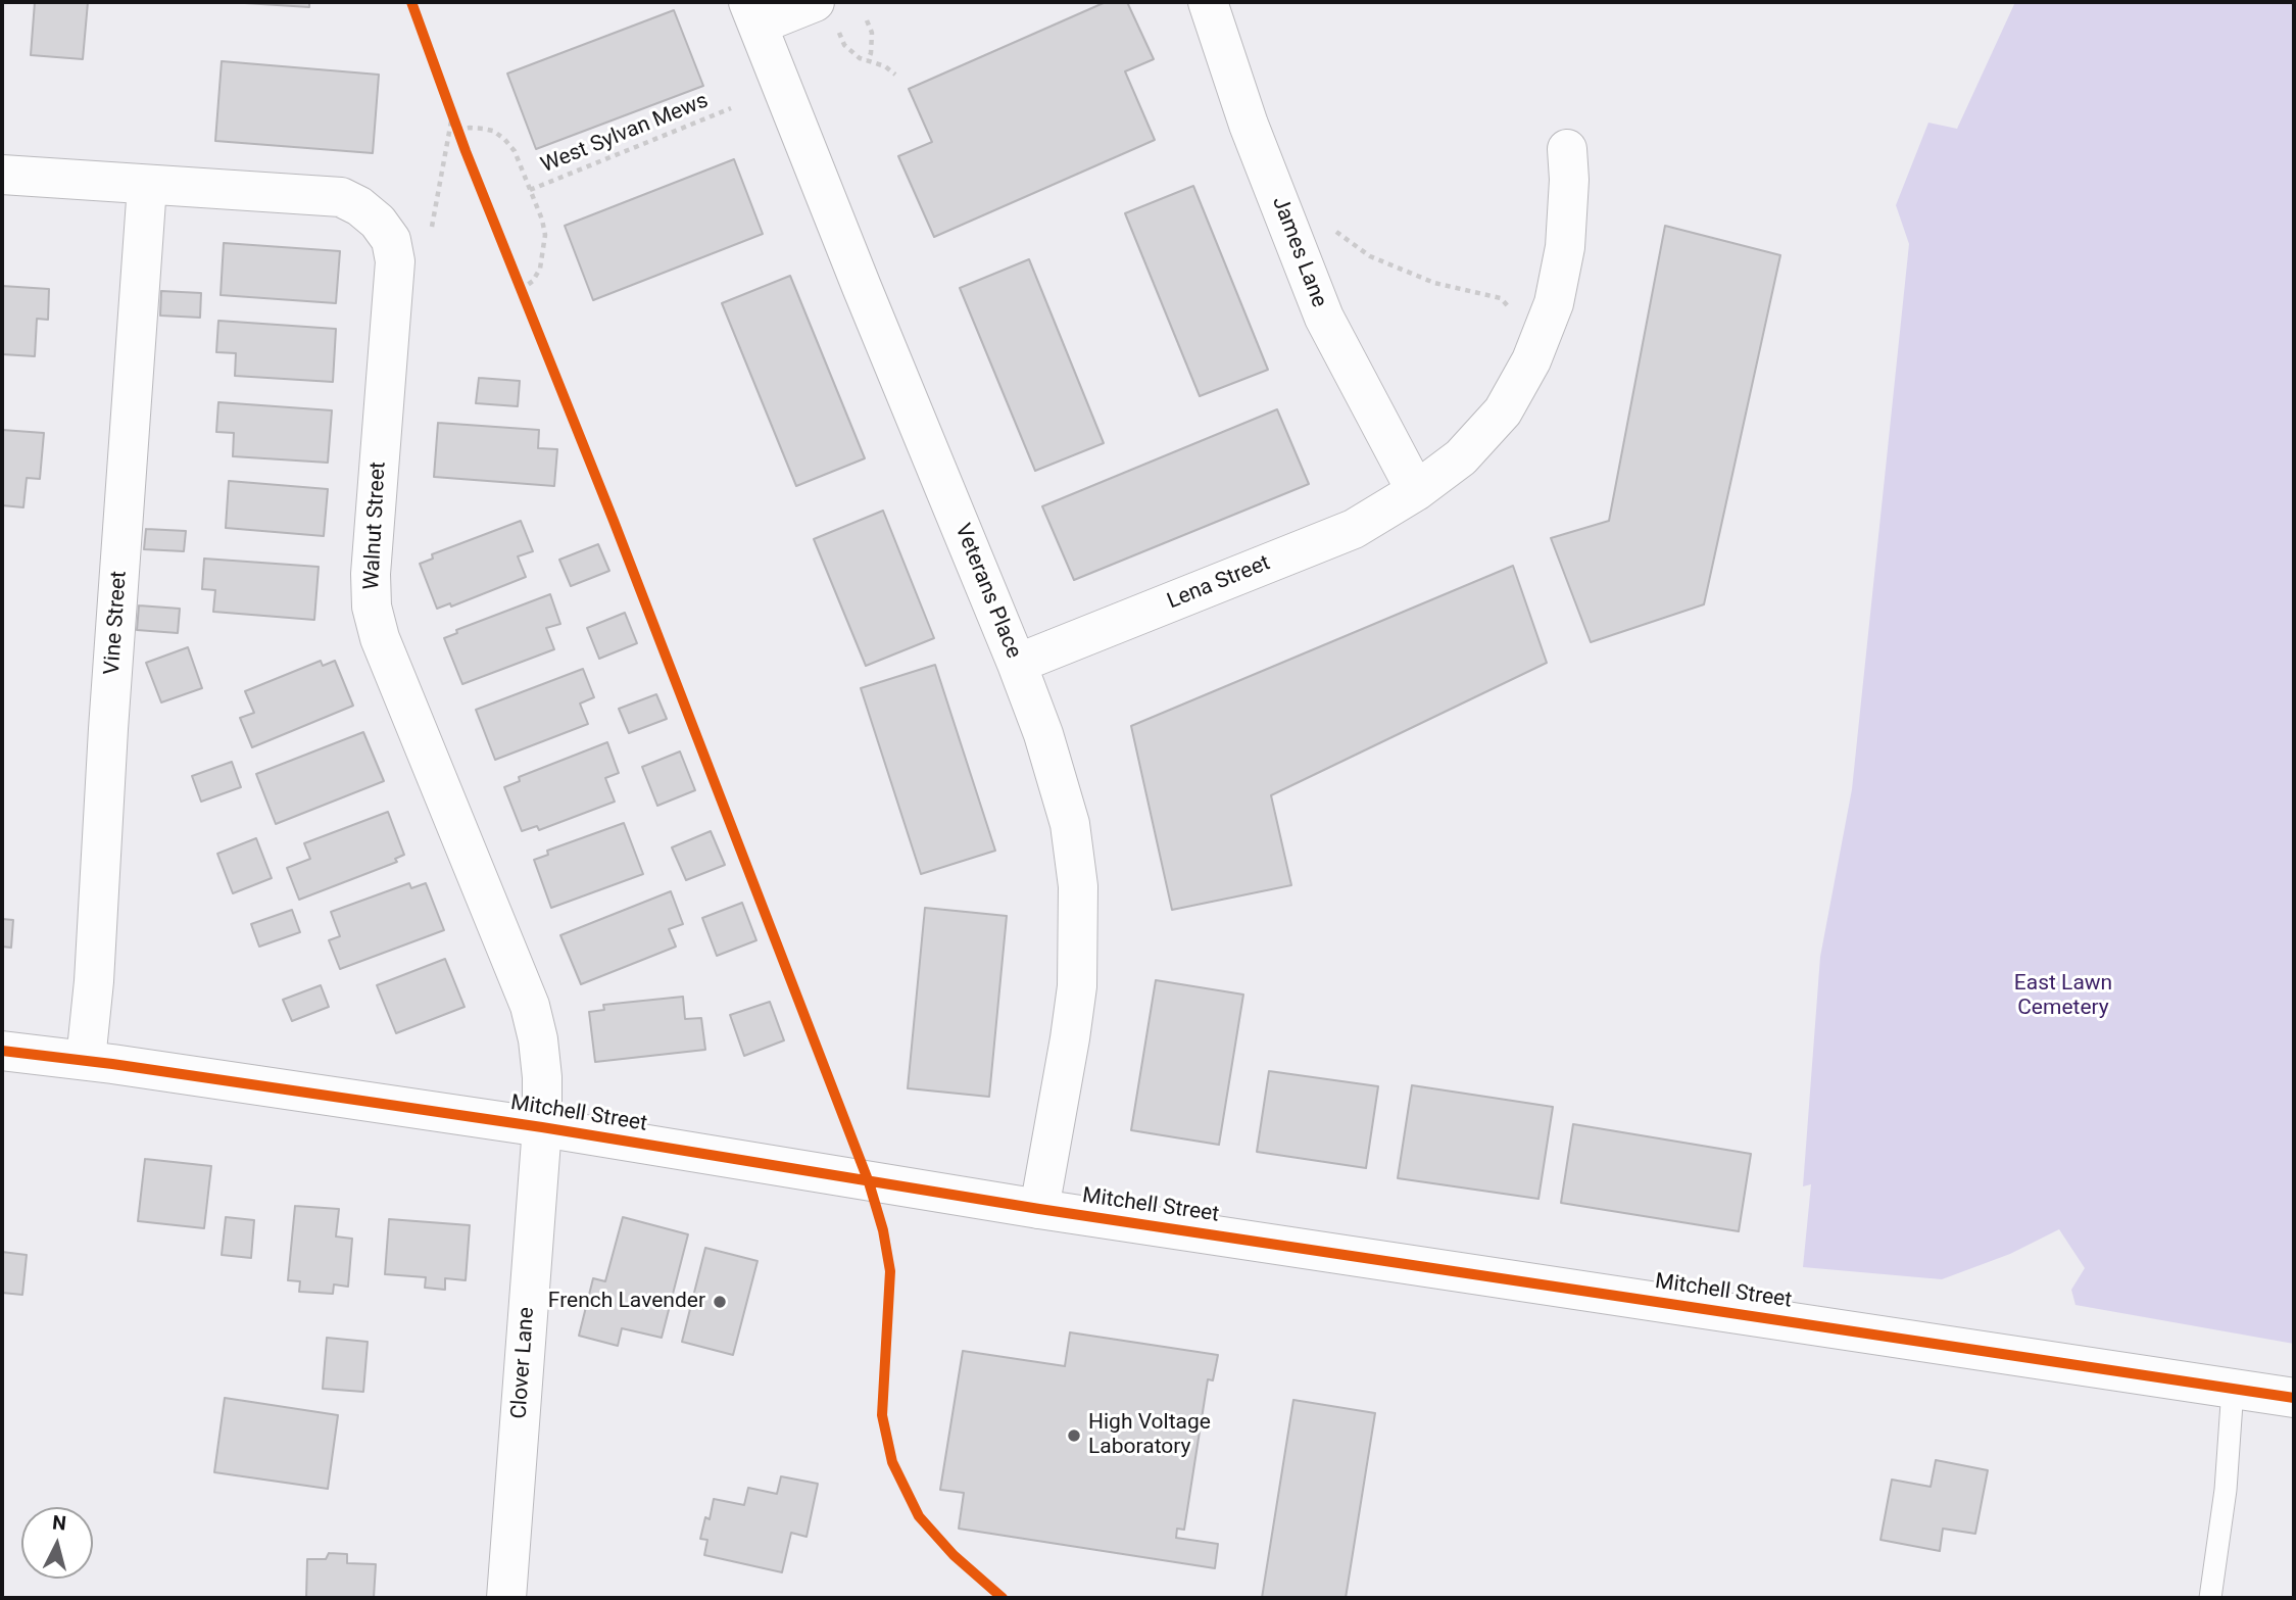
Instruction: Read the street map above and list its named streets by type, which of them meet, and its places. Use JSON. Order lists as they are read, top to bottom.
{
  "streets": {
    "street": [
      "James Lane",
      "Walnut Street",
      "Lena Street",
      "Veterans Place",
      "Vine Street",
      "Mitchell Street",
      "Clover Lane"
    ],
    "path": ["West Sylvan Mews"]
  },
  "crossings": [
    ["James Lane", "Lena Street"],
    ["Walnut Street", "Vine Street"],
    ["Walnut Street", "Mitchell Street"],
    ["Walnut Street", "Clover Lane"],
    ["Lena Street", "Veterans Place"],
    ["Veterans Place", "Mitchell Street"],
    ["Vine Street", "Mitchell Street"],
    ["Mitchell Street", "Clover Lane"]
  ],
  "parks": ["East Lawn Cemetery"],
  "places": ["French Lavender", "High Voltage Laboratory"],
  "north": "top"
}
